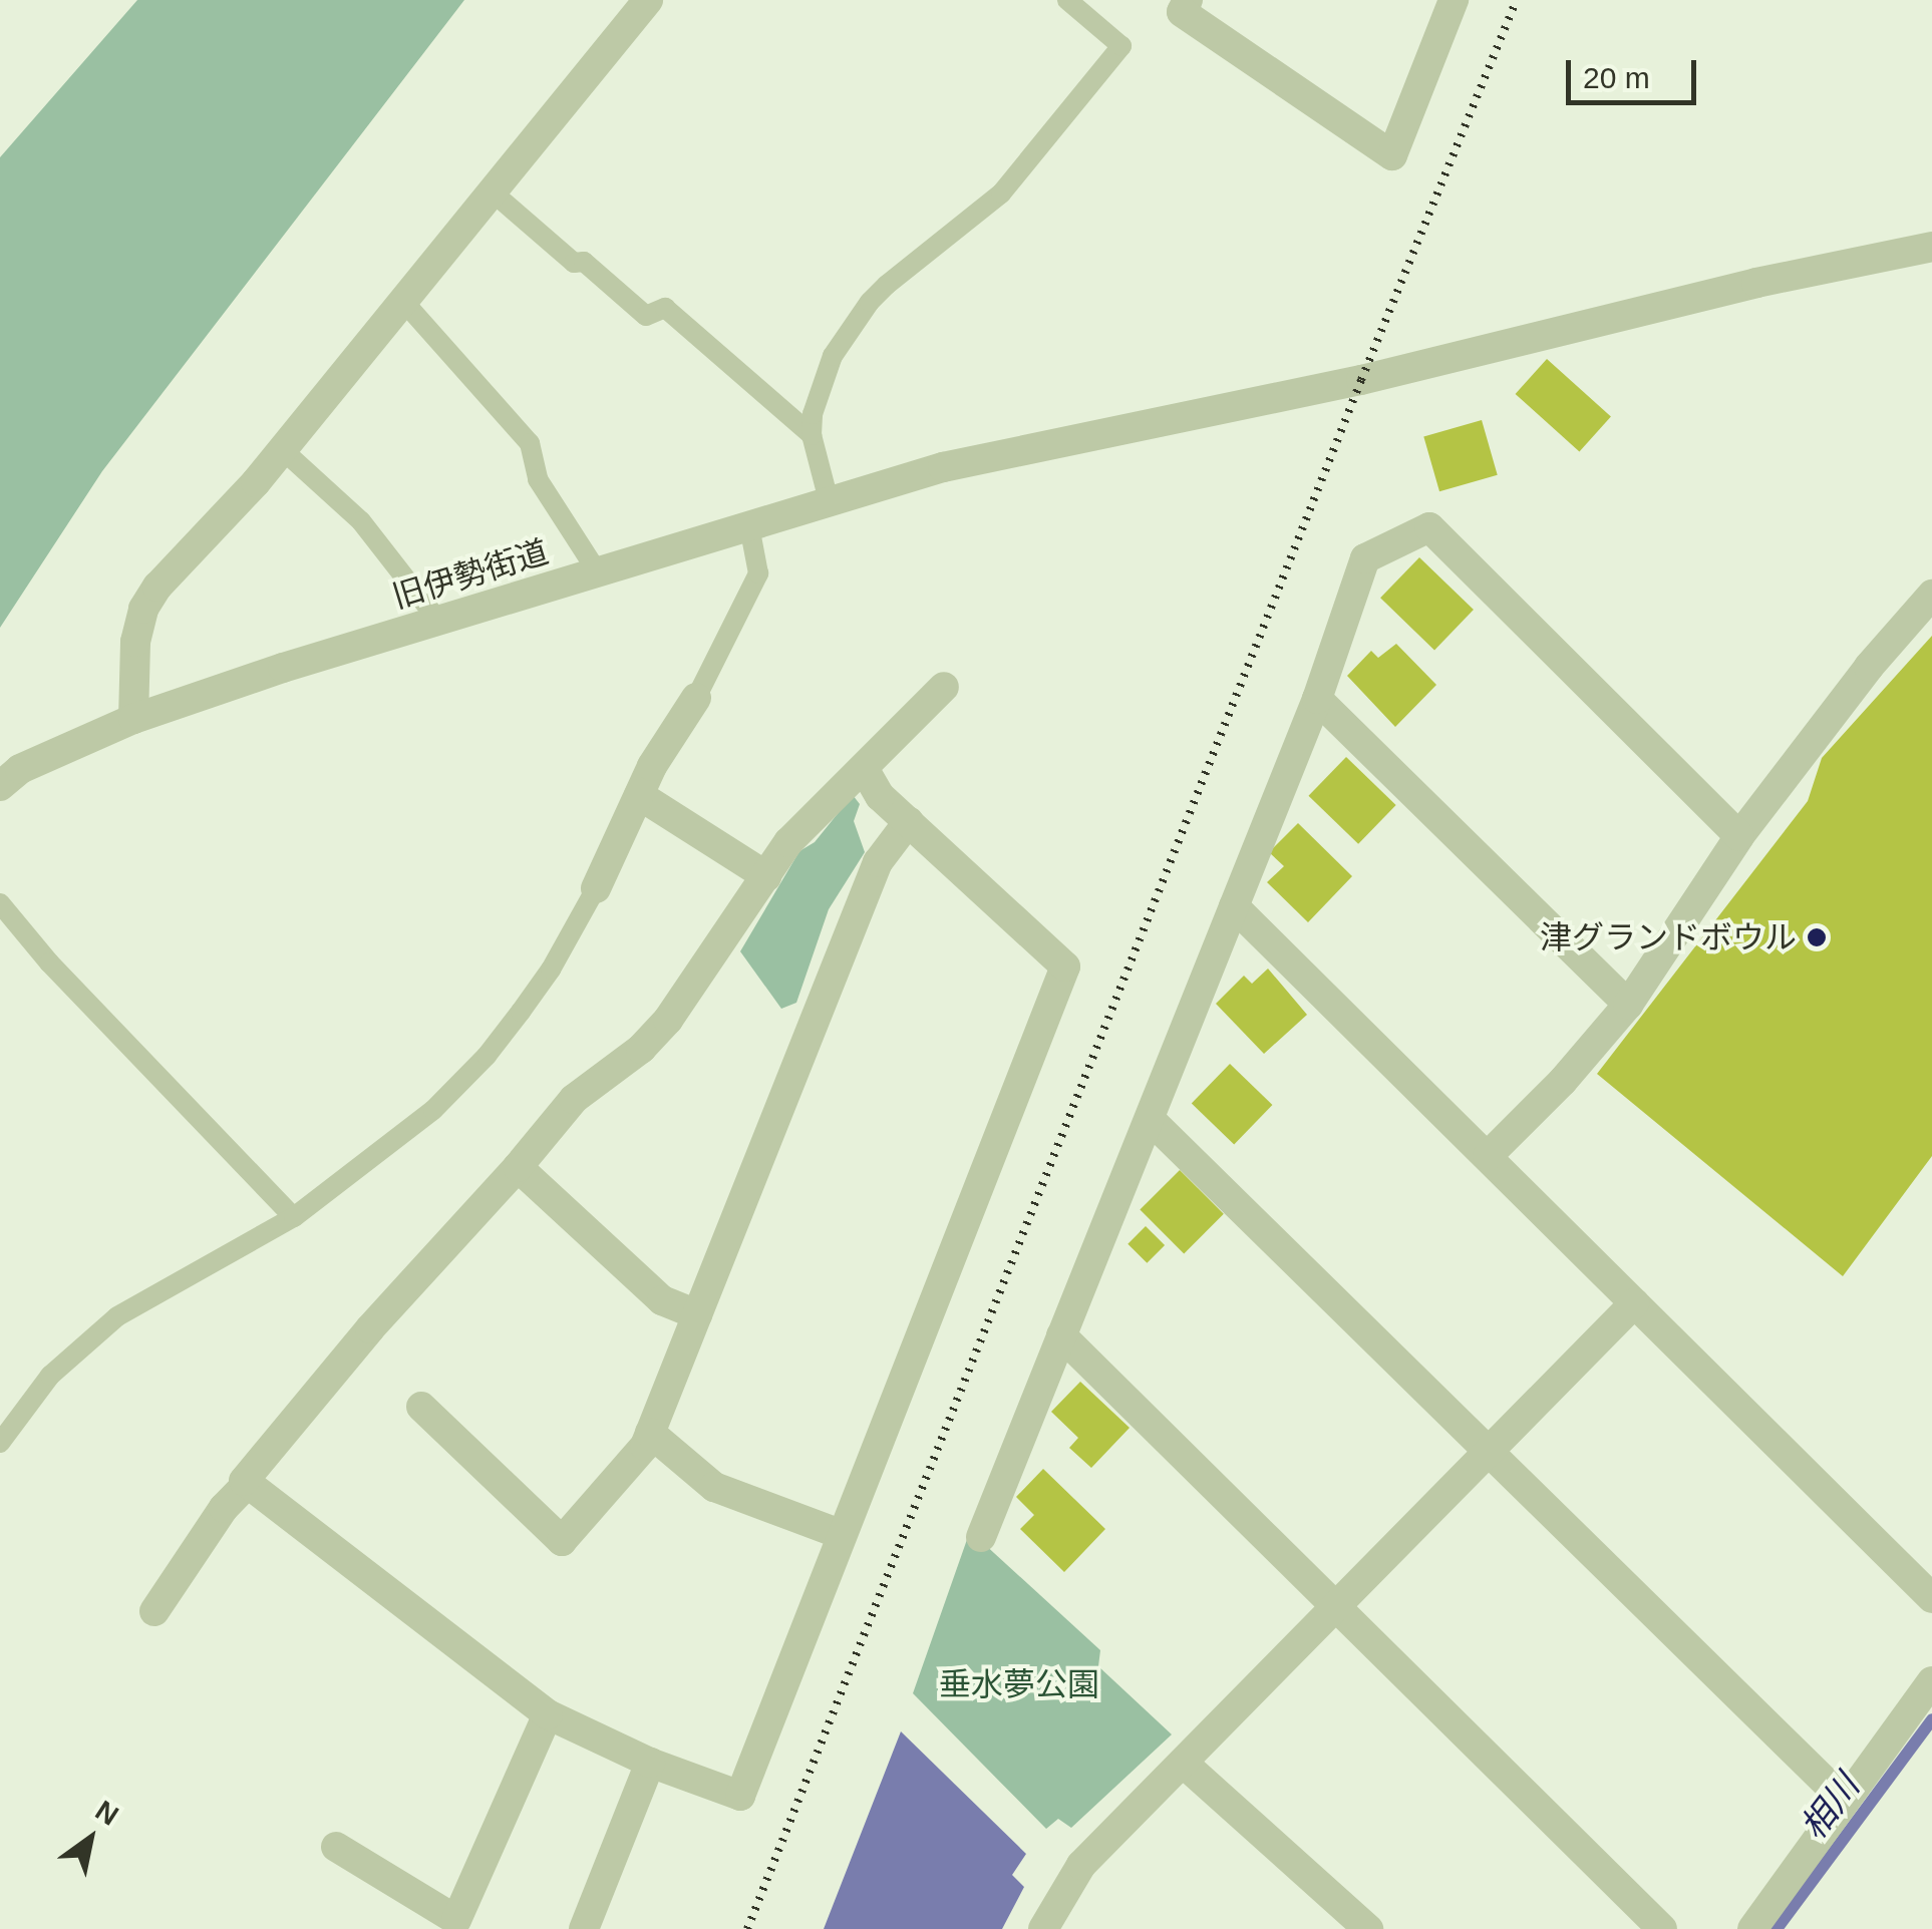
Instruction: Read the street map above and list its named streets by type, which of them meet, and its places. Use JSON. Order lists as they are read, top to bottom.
{
  "streets": {
    "street": ["旧伊勢街道"]
  },
  "water": ["相川"],
  "parks": ["垂水夢公園"],
  "places": ["津グランドボウル"],
  "scale_bar": "20 m",
  "north": "top right"
}
